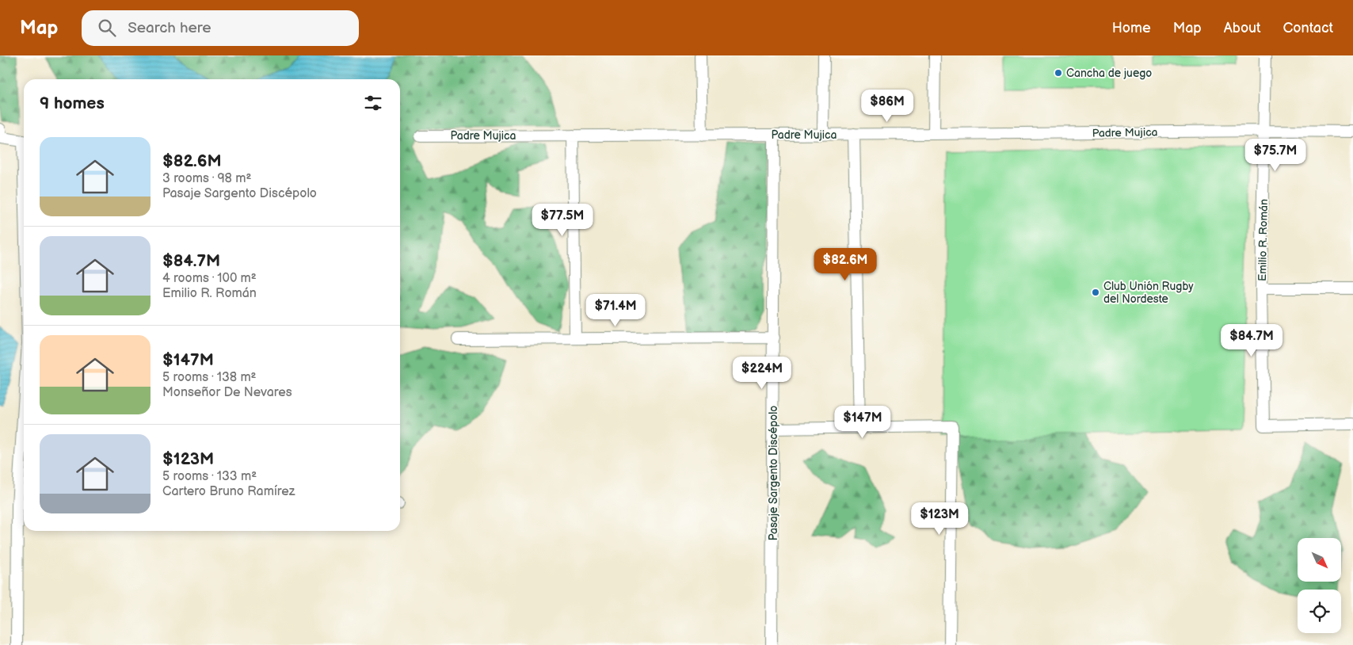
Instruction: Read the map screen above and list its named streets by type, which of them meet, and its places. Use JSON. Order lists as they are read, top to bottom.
{
  "streets": {
    "street": ["Padre Mujica", "Emilio R. Román", "Pasaje Sargento Discépolo"]
  },
  "crossings": [
    ["Padre Mujica", "Emilio R. Román"],
    ["Padre Mujica", "Pasaje Sargento Discépolo"]
  ],
  "places": ["Cancha de juego", "Club Unión Rugby del Nordeste"],
  "north": "bottom right",
  "page": {
    "header": "Map",
    "search": "Search here",
    "nav": [
      "Home",
      "Map",
      "About",
      "Contact"
    ],
    "heading": "9 homes",
    "price": [
      "$86M",
      "$75.7M",
      "$77.5M",
      "$82.6M",
      "$71.4M",
      "$84.7M",
      "$224M",
      "$147M",
      "$123M"
    ],
    "list": [
      {
        "name": "$82.6M",
        "note": "3 rooms · 98 m² · Pasaje Sargento Discépolo"
      },
      {
        "name": "$84.7M",
        "note": "4 rooms · 100 m² · Emilio R. Román"
      },
      {
        "name": "$147M",
        "note": "5 rooms · 138 m² · Monseñor De Nevares"
      },
      {
        "name": "$123M",
        "note": "5 rooms · 133 m² · Cartero Bruno Ramírez"
      }
    ]
  }
}
